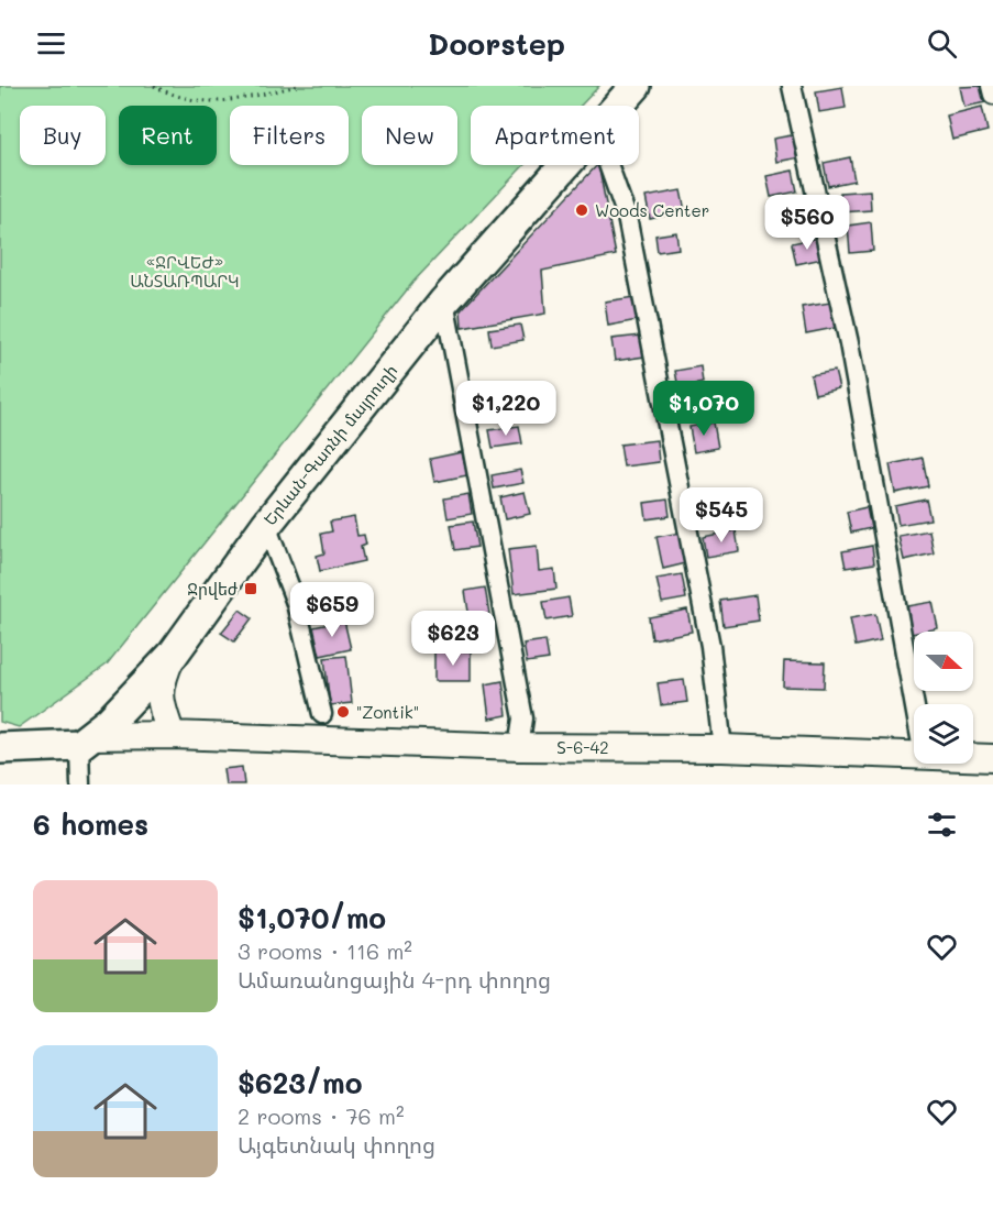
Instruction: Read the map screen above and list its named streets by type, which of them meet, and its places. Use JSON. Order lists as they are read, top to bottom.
{
  "streets": {
    "main road": ["Երևան-Գառնի մայրուղի", "Տ-6-42"]
  },
  "crossings": [
    ["Երևան-Գառնի մայրուղի", "Տ-6-42"]
  ],
  "parks": ["«ՋՐՎԵԺ» ԱՆՏԱՌՊԱՐԿ"],
  "places": {
    "other": ["Woods Center", "\"Zontik\""],
    "transit": ["Ջրվեժ"]
  },
  "north": "right",
  "page": {
    "header": "Doorstep",
    "chip": [
      "Buy",
      "Rent",
      "Filters",
      "New",
      "Apartment"
    ],
    "price": [
      "$560",
      "$1,220",
      "$1,070",
      "$545",
      "$659",
      "$623"
    ],
    "heading": "6 homes",
    "list": [
      {
        "name": "$1,070/mo",
        "note": "3 rooms · 116 m² · Ամառանոցային 4-րդ փողոց"
      },
      {
        "name": "$623/mo",
        "note": "2 rooms · 76 m² · Այգետնակ փողոց"
      }
    ]
  }
}
